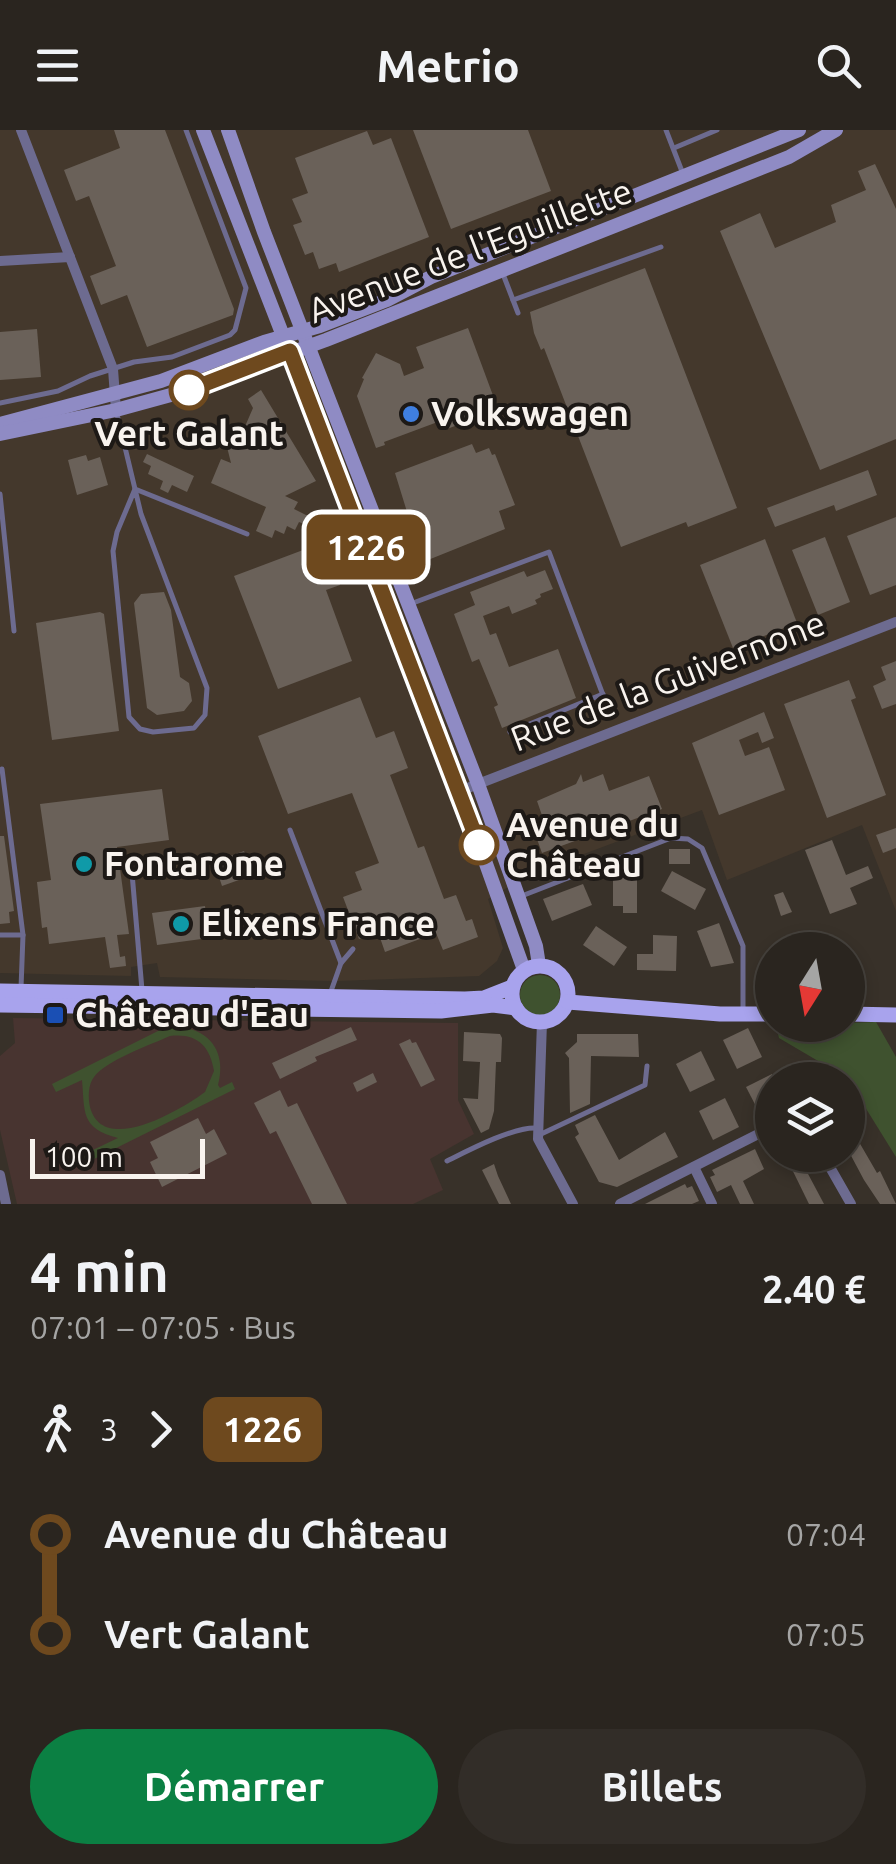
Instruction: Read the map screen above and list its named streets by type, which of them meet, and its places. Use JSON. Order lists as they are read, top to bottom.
{
  "streets": {
    "street": ["Avenue de l'Eguillette", "Rue de la Guivernone"]
  },
  "places": {
    "other": [
      "Vert Galant",
      "Volkswagen",
      "Avenue du Château",
      "Fontarome",
      "Elixens France"
    ],
    "transit": ["Château d'Eau"]
  },
  "lines": ["bus line 1226"],
  "scale_bar": "100 m",
  "north": "bottom",
  "page": {
    "header": "Metrio",
    "on_map": "1226",
    "scale": "100 m",
    "heading": ["4 min", "07:01 – 07:05 · Bus", "2.40 €"],
    "legs": ["3", "1226"],
    "list": [
      {
        "name": "Avenue du Château",
        "value": "07:04"
      },
      {
        "name": "Vert Galant",
        "value": "07:05"
      }
    ],
    "buttons": ["Démarrer", "Billets"]
  }
}
